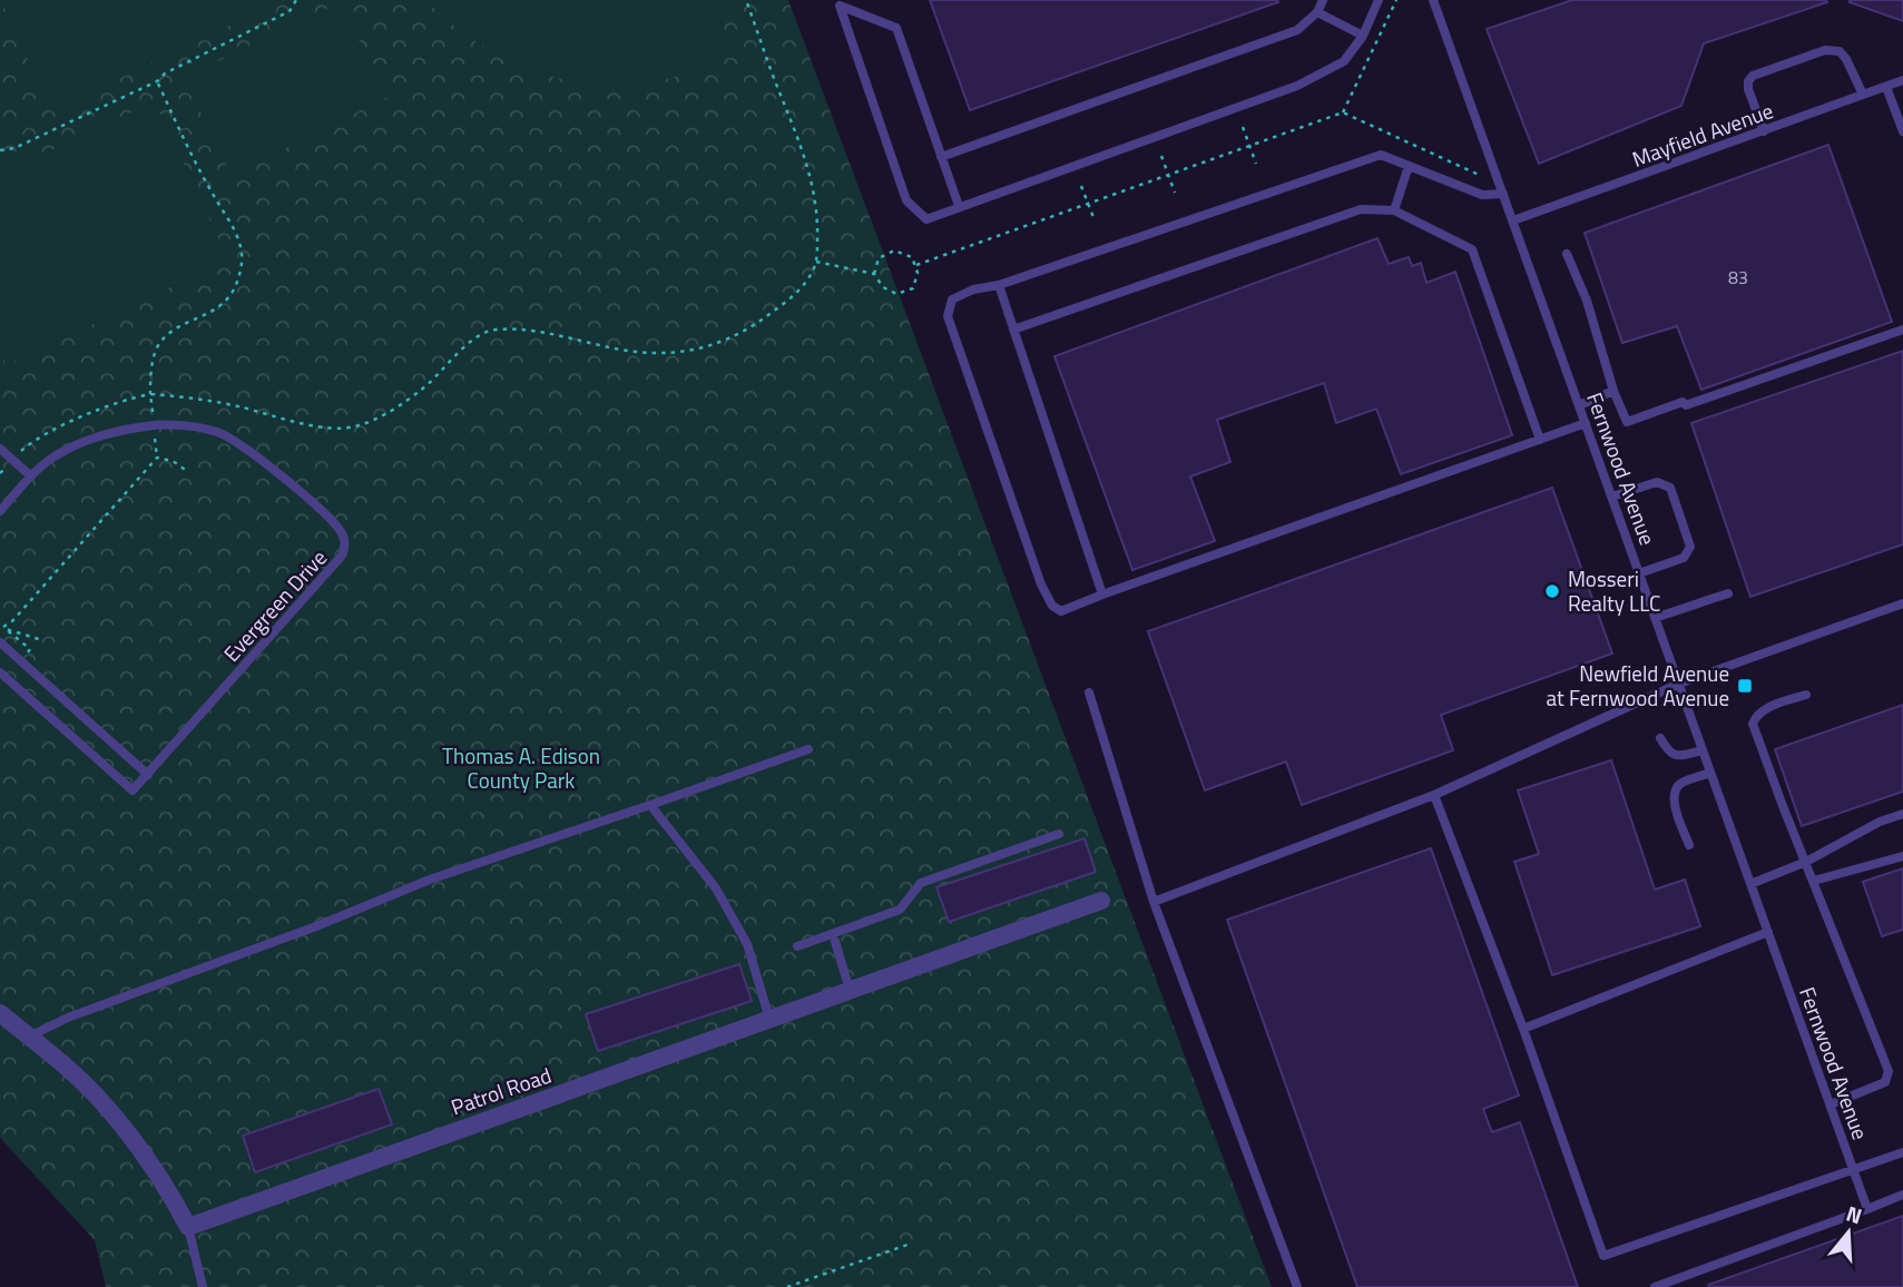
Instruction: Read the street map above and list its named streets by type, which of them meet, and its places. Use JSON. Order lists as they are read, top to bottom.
{
  "streets": {
    "street": ["Patrol Road"],
    "lane": ["Mayfield Avenue", "Fernwood Avenue", "Evergreen Drive"]
  },
  "crossings": [
    ["Mayfield Avenue", "Fernwood Avenue"]
  ],
  "parks": ["Thomas A. Edison County Park"],
  "places": {
    "other": ["Mosseri Realty LLC"],
    "transit": ["Newfield Avenue at Fernwood Avenue"]
  },
  "house_numbers": ["83"],
  "north": "top"
}
